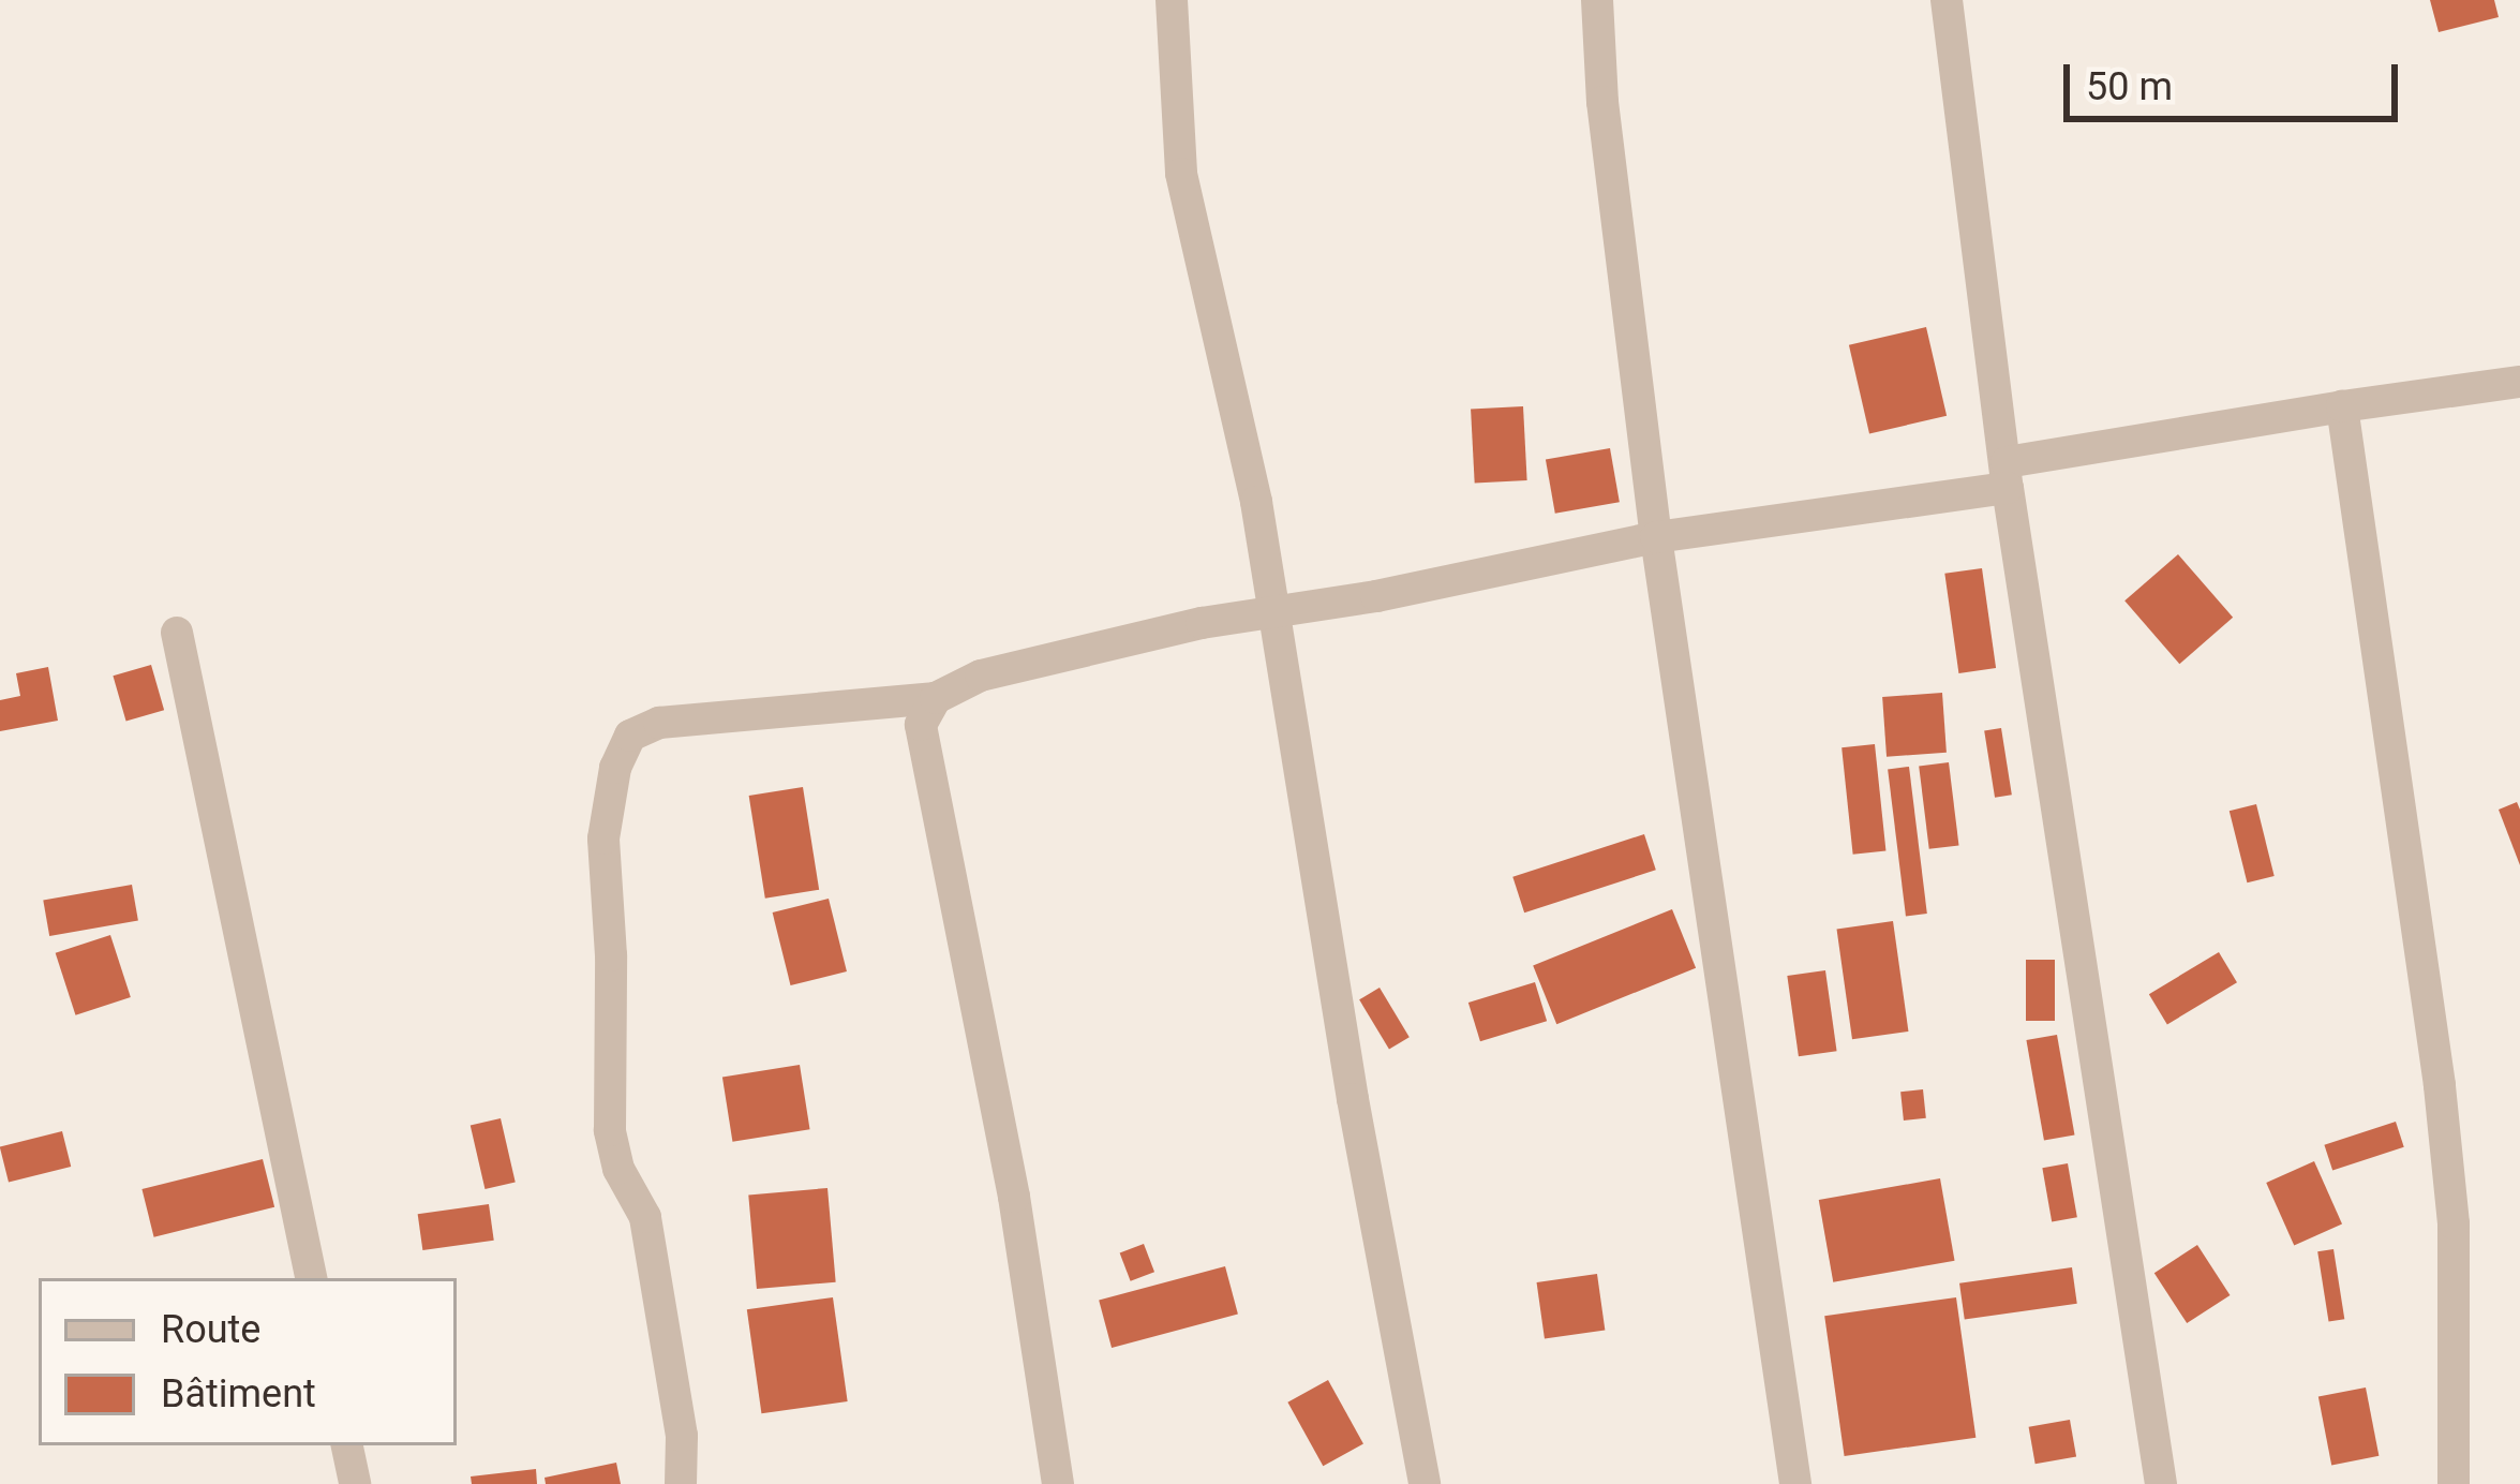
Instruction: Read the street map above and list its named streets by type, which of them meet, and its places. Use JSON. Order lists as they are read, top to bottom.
{
  "legend": ["Route", "Bâtiment"],
  "scale_bar": "50 m"
}
